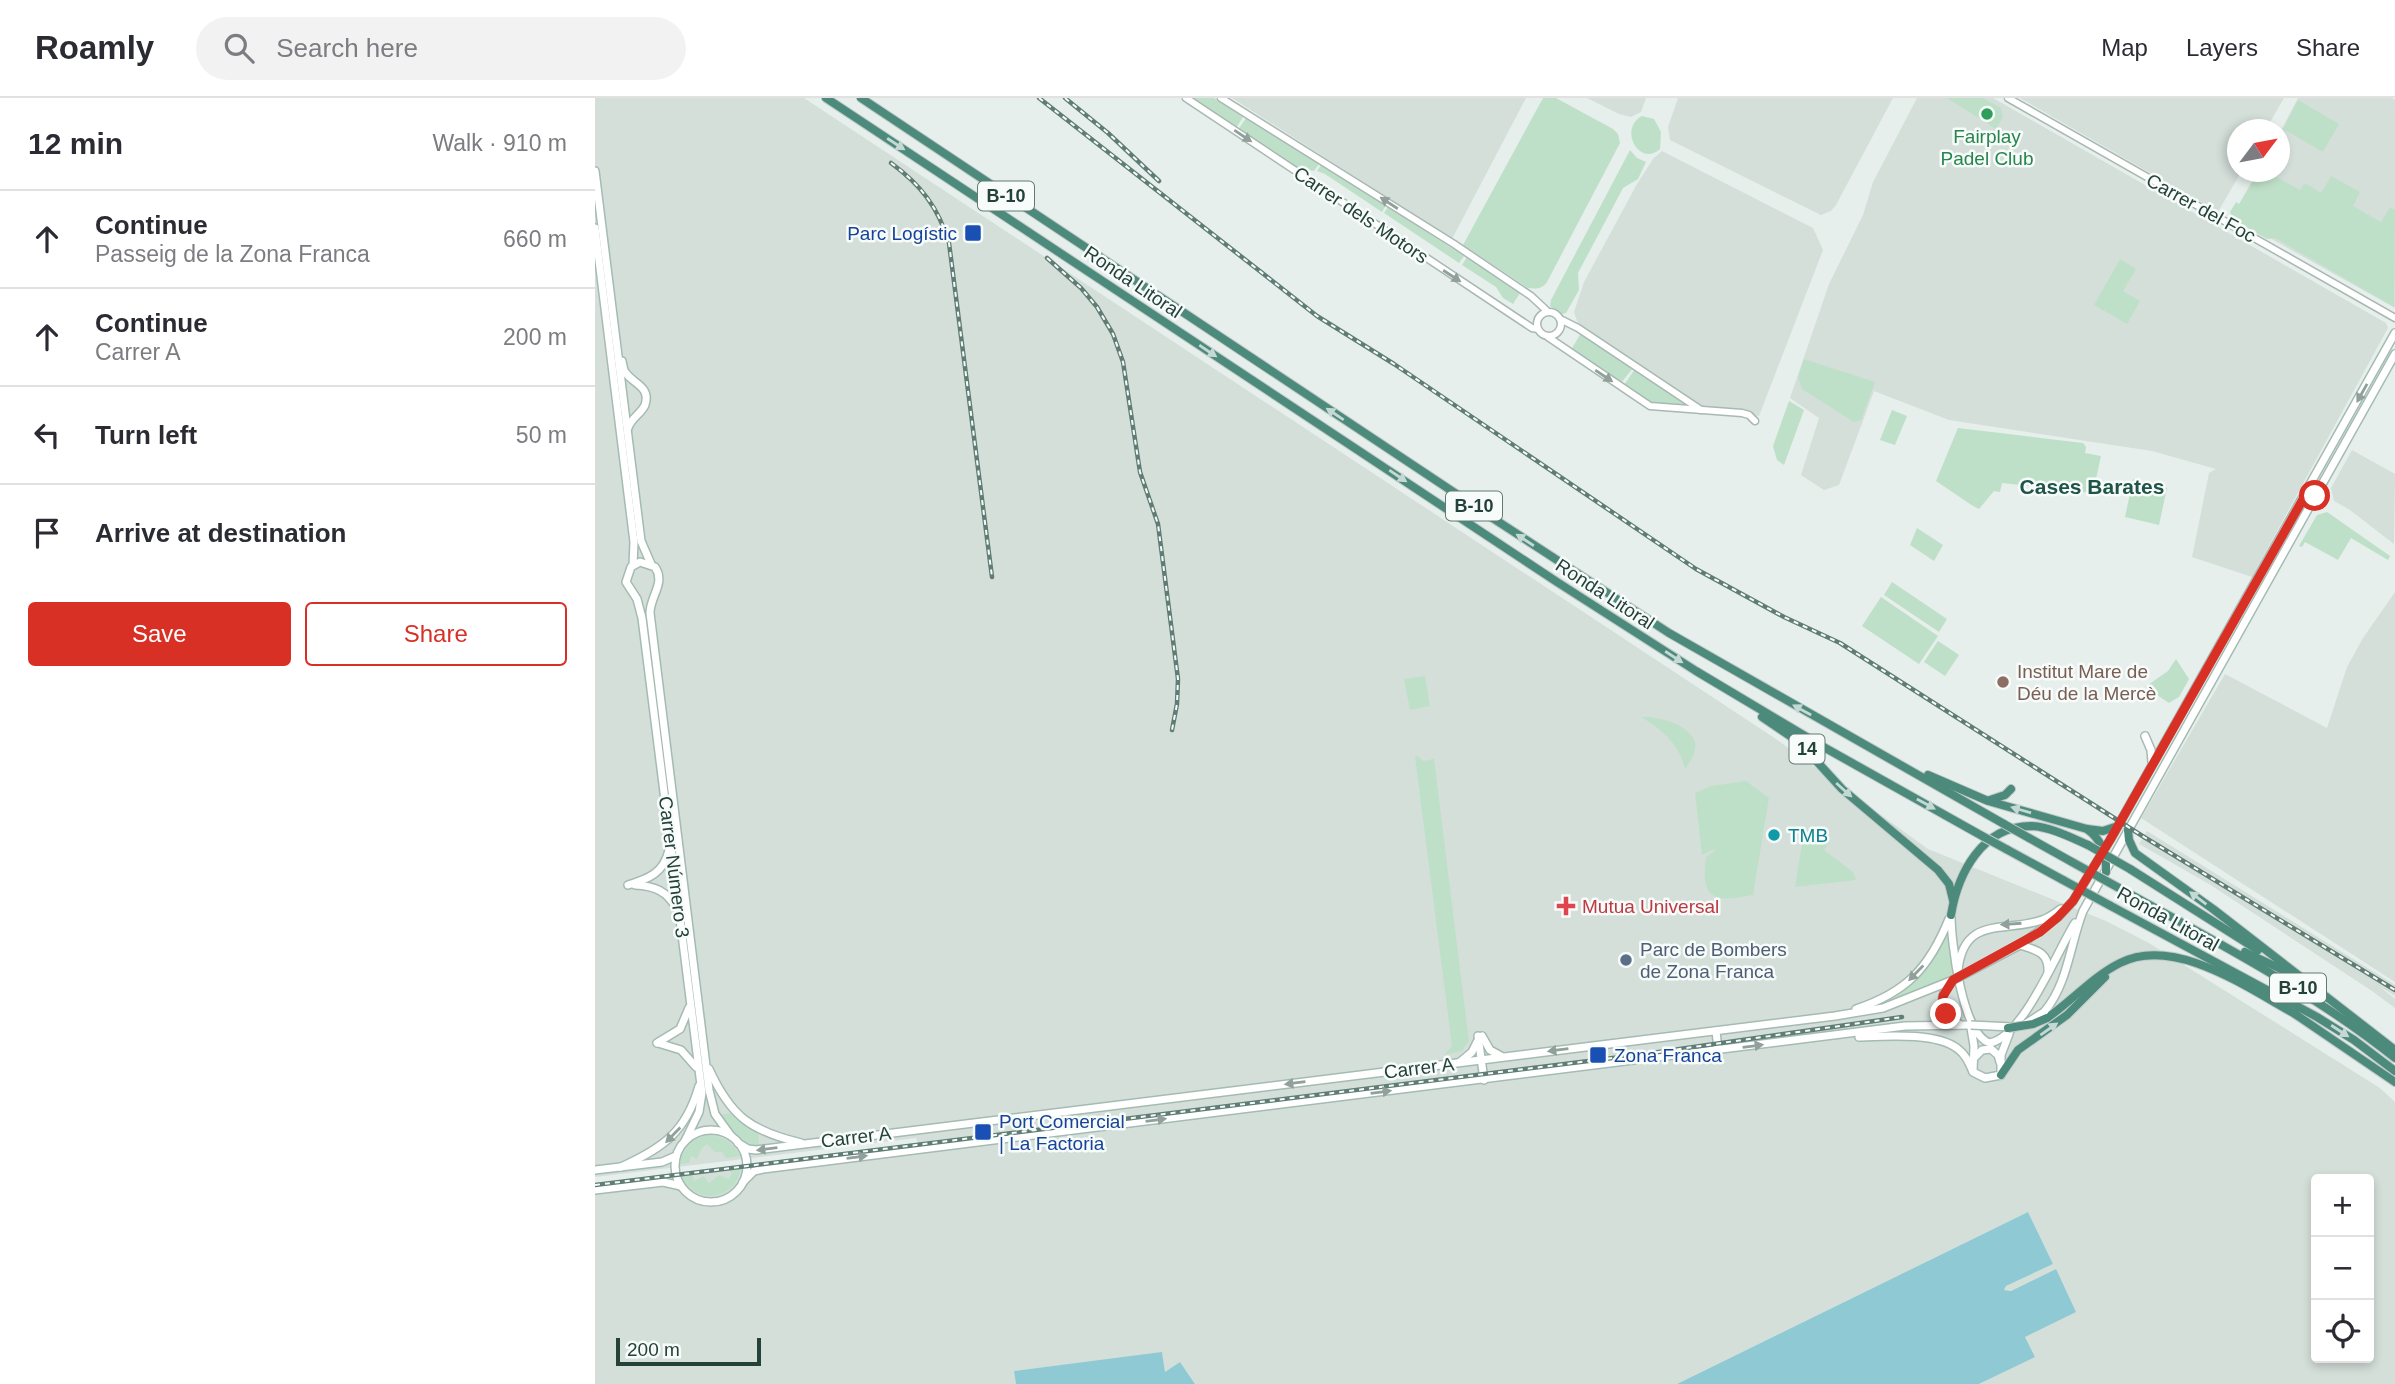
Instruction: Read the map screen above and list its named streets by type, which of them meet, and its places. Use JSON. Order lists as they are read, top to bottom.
{
  "streets": {
    "highway": ["B-10", "Ronda Litoral", "14"],
    "main road": ["Carrer Número 3", "Carrer A"],
    "street": ["Carrer del Foc", "Carrer dels Motors"]
  },
  "crossings": [
    ["Ronda Litoral", "14"],
    ["Carrer Número 3", "Carrer A"]
  ],
  "districts": ["Cases Barates"],
  "places": {
    "other": [
      "Fairplay Padel Club",
      "Institut Mare de Déu de la Mercè",
      "TMB",
      "Parc de Bombers de Zona Franca"
    ],
    "transit": ["Parc Logístic", "Zona Franca", "Port Comercial | La Factoria"],
    "health": ["Mutua Universal"]
  },
  "scale_bar": "200 m",
  "north": "top right",
  "page": {
    "header": "Roamly",
    "search": "Search here",
    "nav": ["Map", "Layers", "Share"],
    "heading": ["12 min", "Walk · 910 m"],
    "list": [
      ["Continue", "Passeig de la Zona Franca", "660 m"],
      ["Continue", "Carrer A", "200 m"],
      ["Turn left", "50 m"],
      "Arrive at destination"
    ],
    "buttons": ["Save", "Share"],
    "map_buttons": ["+", "−"],
    "scale": "200 m"
  }
}
